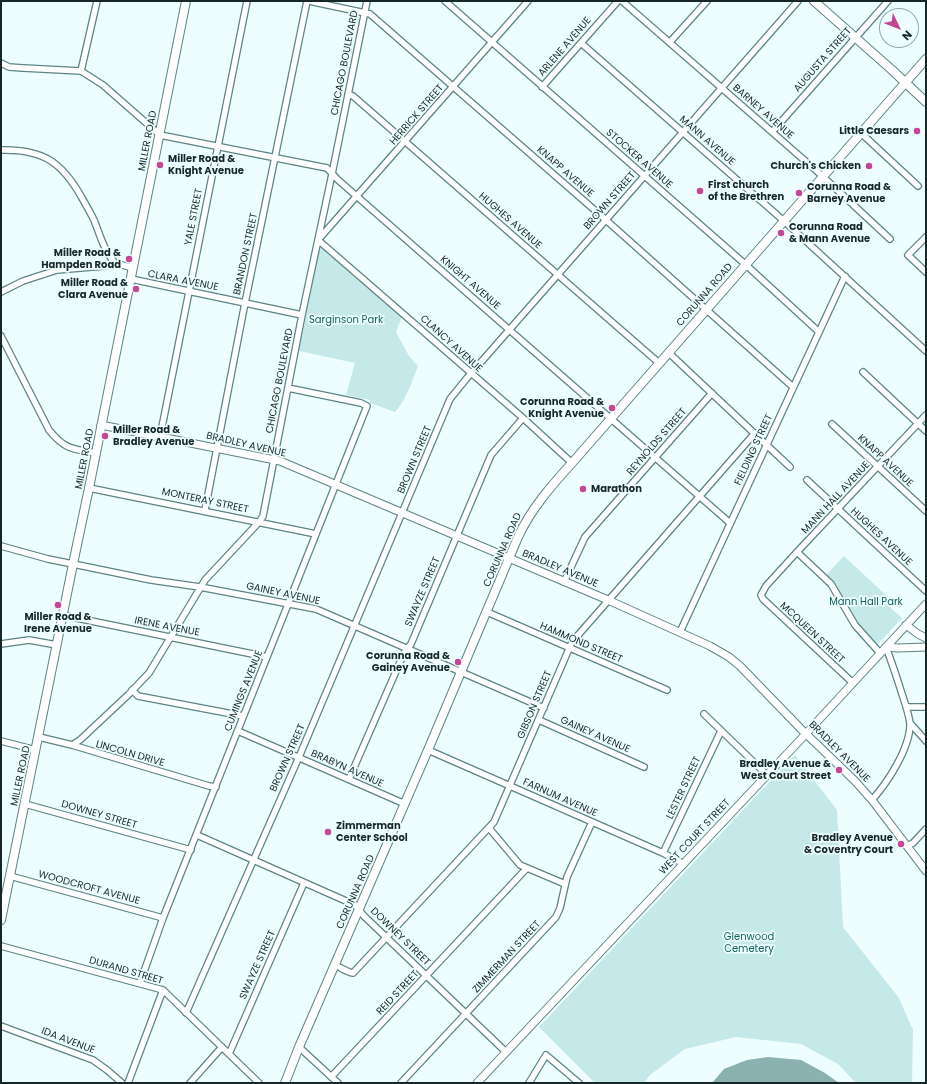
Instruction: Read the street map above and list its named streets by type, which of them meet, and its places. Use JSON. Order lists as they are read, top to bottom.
{
  "streets": {
    "main road": ["MILLER ROAD", "CORUNNA ROAD"],
    "street": [
      "ARLENE AVENUE",
      "AUGUSTA STREET",
      "CHICAGO BOULEVARD",
      "BARNEY AVENUE",
      "HERRICK STREET",
      "MANN AVENUE",
      "STOCKER AVENUE",
      "KNAPP AVENUE",
      "BROWN STREET",
      "YALE STREET",
      "HUGHES AVENUE",
      "BRANDON STREET",
      "CLARA AVENUE",
      "KNIGHT AVENUE",
      "CLANCY AVENUE",
      "REYNOLDS STREET",
      "BRADLEY AVENUE",
      "FIELDING STREET",
      "MANN HALL AVENUE",
      "MONTERAY STREET",
      "SWAYZE STREET",
      "GAINEY AVENUE",
      "IRENE AVENUE",
      "MCQUEEN STREET",
      "HAMMOND STREET",
      "CUMINGS AVENUE",
      "GIBSON STREET",
      "LINCOLN DRIVE",
      "BRABYN AVENUE",
      "LESTER STREET",
      "FARNUM AVENUE",
      "DOWNEY STREET",
      "WEST COURT STREET",
      "WOODCROFT AVENUE",
      "ZIMMERMAN STREET",
      "DURAND STREET",
      "REID STREET",
      "IDA AVENUE"
    ]
  },
  "crossings": [
    ["ARLENE AVENUE", "MANN AVENUE"],
    ["ARLENE AVENUE", "STOCKER AVENUE"],
    ["AUGUSTA STREET", "BARNEY AVENUE"],
    ["CHICAGO BOULEVARD", "HERRICK STREET"],
    ["CHICAGO BOULEVARD", "KNAPP AVENUE"],
    ["CHICAGO BOULEVARD", "HUGHES AVENUE"],
    ["CHICAGO BOULEVARD", "CLARA AVENUE"],
    ["CHICAGO BOULEVARD", "KNIGHT AVENUE"],
    ["CHICAGO BOULEVARD", "CLANCY AVENUE"],
    ["CHICAGO BOULEVARD", "BRADLEY AVENUE"],
    ["CHICAGO BOULEVARD", "MONTERAY STREET"],
    ["CHICAGO BOULEVARD", "GAINEY AVENUE"],
    ["CHICAGO BOULEVARD", "IRENE AVENUE"],
    ["CHICAGO BOULEVARD", "CUMINGS AVENUE"],
    ["CHICAGO BOULEVARD", "LINCOLN DRIVE"],
    ["BARNEY AVENUE", "BROWN STREET"],
    ["BARNEY AVENUE", "CORUNNA ROAD"],
    ["HERRICK STREET", "STOCKER AVENUE"],
    ["HERRICK STREET", "KNAPP AVENUE"],
    ["HERRICK STREET", "HUGHES AVENUE"],
    ["HERRICK STREET", "KNIGHT AVENUE"],
    ["HERRICK STREET", "CLANCY AVENUE"],
    ["MILLER ROAD", "CLARA AVENUE"],
    ["MILLER ROAD", "KNIGHT AVENUE"],
    ["MILLER ROAD", "BRADLEY AVENUE"],
    ["MILLER ROAD", "MONTERAY STREET"],
    ["MILLER ROAD", "GAINEY AVENUE"],
    ["MILLER ROAD", "IRENE AVENUE"],
    ["MILLER ROAD", "LINCOLN DRIVE"],
    ["MILLER ROAD", "DOWNEY STREET"],
    ["MILLER ROAD", "WOODCROFT AVENUE"],
    ["MANN AVENUE", "BROWN STREET"],
    ["MANN AVENUE", "CORUNNA ROAD"],
    ["MANN AVENUE", "FIELDING STREET"],
    ["STOCKER AVENUE", "BROWN STREET"],
    ["STOCKER AVENUE", "CORUNNA ROAD"],
    ["STOCKER AVENUE", "FIELDING STREET"],
    ["KNAPP AVENUE", "BROWN STREET"],
    ["KNAPP AVENUE", "BRANDON STREET"],
    ["KNAPP AVENUE", "CORUNNA ROAD"],
    ["KNAPP AVENUE", "FIELDING STREET"],
    ["KNAPP AVENUE", "MANN HALL AVENUE"],
    ["BROWN STREET", "HUGHES AVENUE"],
    ["BROWN STREET", "KNIGHT AVENUE"],
    ["BROWN STREET", "CLANCY AVENUE"],
    ["BROWN STREET", "BRADLEY AVENUE"],
    ["BROWN STREET", "GAINEY AVENUE"],
    ["BROWN STREET", "BRABYN AVENUE"],
    ["BROWN STREET", "DOWNEY STREET"],
    ["BROWN STREET", "DURAND STREET"],
    ["YALE STREET", "CLARA AVENUE"],
    ["YALE STREET", "KNIGHT AVENUE"],
    ["YALE STREET", "BRADLEY AVENUE"],
    ["HUGHES AVENUE", "CORUNNA ROAD"],
    ["HUGHES AVENUE", "MANN HALL AVENUE"],
    ["BRANDON STREET", "CLARA AVENUE"],
    ["BRANDON STREET", "KNIGHT AVENUE"],
    ["BRANDON STREET", "BRADLEY AVENUE"],
    ["BRANDON STREET", "MONTERAY STREET"],
    ["KNIGHT AVENUE", "CORUNNA ROAD"],
    ["KNIGHT AVENUE", "REYNOLDS STREET"],
    ["KNIGHT AVENUE", "FIELDING STREET"],
    ["KNIGHT AVENUE", "GIBSON STREET"],
    ["CORUNNA ROAD", "CLANCY AVENUE"],
    ["CORUNNA ROAD", "BRADLEY AVENUE"],
    ["CORUNNA ROAD", "GAINEY AVENUE"],
    ["CORUNNA ROAD", "HAMMOND STREET"],
    ["CORUNNA ROAD", "GIBSON STREET"],
    ["CORUNNA ROAD", "BRABYN AVENUE"],
    ["CORUNNA ROAD", "FARNUM AVENUE"],
    ["CORUNNA ROAD", "DOWNEY STREET"],
    ["CLANCY AVENUE", "SWAYZE STREET"],
    ["REYNOLDS STREET", "BRADLEY AVENUE"],
    ["BRADLEY AVENUE", "FIELDING STREET"],
    ["BRADLEY AVENUE", "SWAYZE STREET"],
    ["BRADLEY AVENUE", "CUMINGS AVENUE"],
    ["BRADLEY AVENUE", "GIBSON STREET"],
    ["BRADLEY AVENUE", "WEST COURT STREET"],
    ["MANN HALL AVENUE", "MCQUEEN STREET"],
    ["MONTERAY STREET", "CUMINGS AVENUE"],
    ["SWAYZE STREET", "GAINEY AVENUE"],
    ["SWAYZE STREET", "BRABYN AVENUE"],
    ["SWAYZE STREET", "DOWNEY STREET"],
    ["SWAYZE STREET", "DURAND STREET"],
    ["GAINEY AVENUE", "CUMINGS AVENUE"],
    ["GAINEY AVENUE", "GIBSON STREET"],
    ["IRENE AVENUE", "CUMINGS AVENUE"],
    ["MCQUEEN STREET", "WEST COURT STREET"],
    ["HAMMOND STREET", "GIBSON STREET"],
    ["CUMINGS AVENUE", "LINCOLN DRIVE"],
    ["CUMINGS AVENUE", "BRABYN AVENUE"],
    ["CUMINGS AVENUE", "DOWNEY STREET"],
    ["CUMINGS AVENUE", "WOODCROFT AVENUE"],
    ["CUMINGS AVENUE", "DURAND STREET"],
    ["GIBSON STREET", "FARNUM AVENUE"],
    ["GIBSON STREET", "DOWNEY STREET"],
    ["LESTER STREET", "FARNUM AVENUE"],
    ["FARNUM AVENUE", "WEST COURT STREET"],
    ["FARNUM AVENUE", "ZIMMERMAN STREET"],
    ["DOWNEY STREET", "WEST COURT STREET"],
    ["DOWNEY STREET", "ZIMMERMAN STREET"],
    ["DOWNEY STREET", "REID STREET"]
  ],
  "parks": ["Sarginson Park", "Mann Hall Park", "Glenwood Cemetery"],
  "places": [
    "Little Caesars",
    "Miller Road & Knight Avenue",
    "Church's Chicken",
    "First church of the Brethren",
    "Corunna Road & Barney Avenue",
    "Corunna Road & Mann Avenue",
    "Miller Road & Hampden Road",
    "Miller Road & Clara Avenue",
    "Corunna Road & Knight Avenue",
    "Miller Road & Bradley Avenue",
    "Marathon",
    "Miller Road & Irene Avenue",
    "Corunna Road & Gainey Avenue",
    "Bradley Avenue & West Court Street",
    "Zimmerman Center School",
    "Bradley Avenue & Coventry Court"
  ],
  "north": "bottom right"
}
